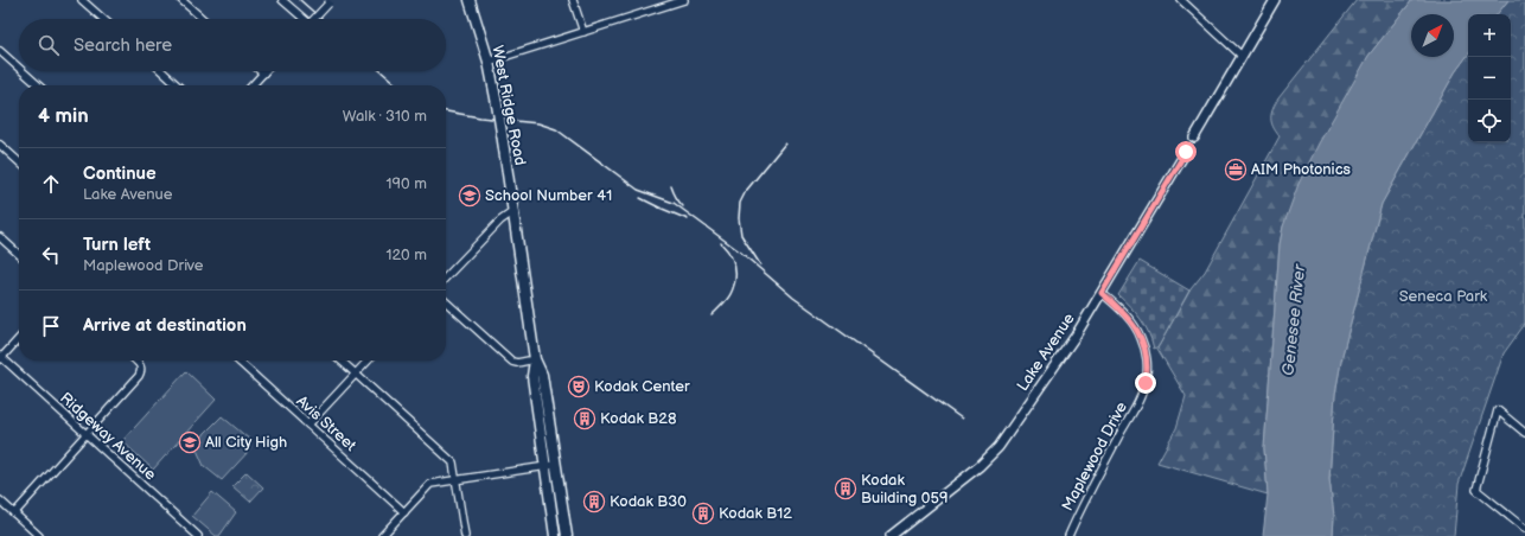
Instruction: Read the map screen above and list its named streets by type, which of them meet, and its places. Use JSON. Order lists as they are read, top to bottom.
{
  "streets": {
    "highway": ["West Ridge Road"],
    "main road": ["Lake Avenue"],
    "street": ["Avis Street", "Ridgeway Avenue", "Maplewood Drive"]
  },
  "crossings": [
    ["Lake Avenue", "Maplewood Drive"]
  ],
  "water": ["Genesee River"],
  "parks": ["Seneca Park"],
  "places": {
    "office": ["AIM Photonics"],
    "school or university": ["School Number 41", "All City High"],
    "theatre": ["Kodak Center"],
    "building": [
      "Kodak B28",
      "Kodak Building 059",
      "Kodak B30",
      "Kodak B12"
    ]
  },
  "north": "top right",
  "page": {
    "map_buttons": ["+", "−"],
    "search": "Search here",
    "heading": ["4 min", "Walk · 310 m"],
    "list": [
      ["Continue", "Lake Avenue", "190 m"],
      ["Turn left", "Maplewood Drive", "120 m"],
      "Arrive at destination"
    ]
  }
}
